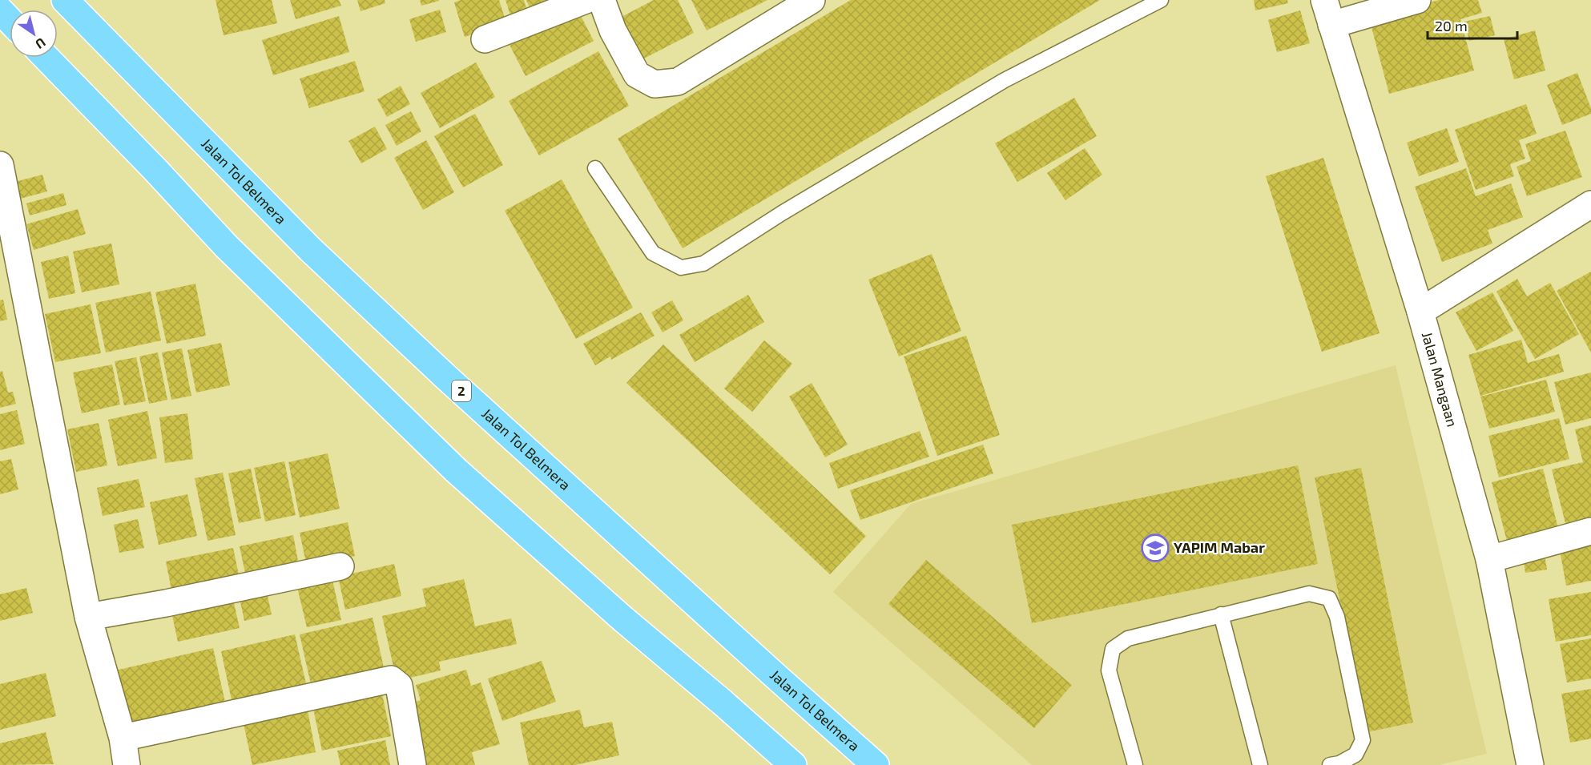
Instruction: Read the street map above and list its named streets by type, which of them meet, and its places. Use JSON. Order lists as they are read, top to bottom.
{
  "streets": {
    "highway": ["Jalan Tol Belmera", "2"],
    "street": ["Jalan Mangaan"]
  },
  "places": {
    "school or university": ["YAPIM Mabar"]
  },
  "scale_bar": "20 m",
  "north": "bottom right"
}
